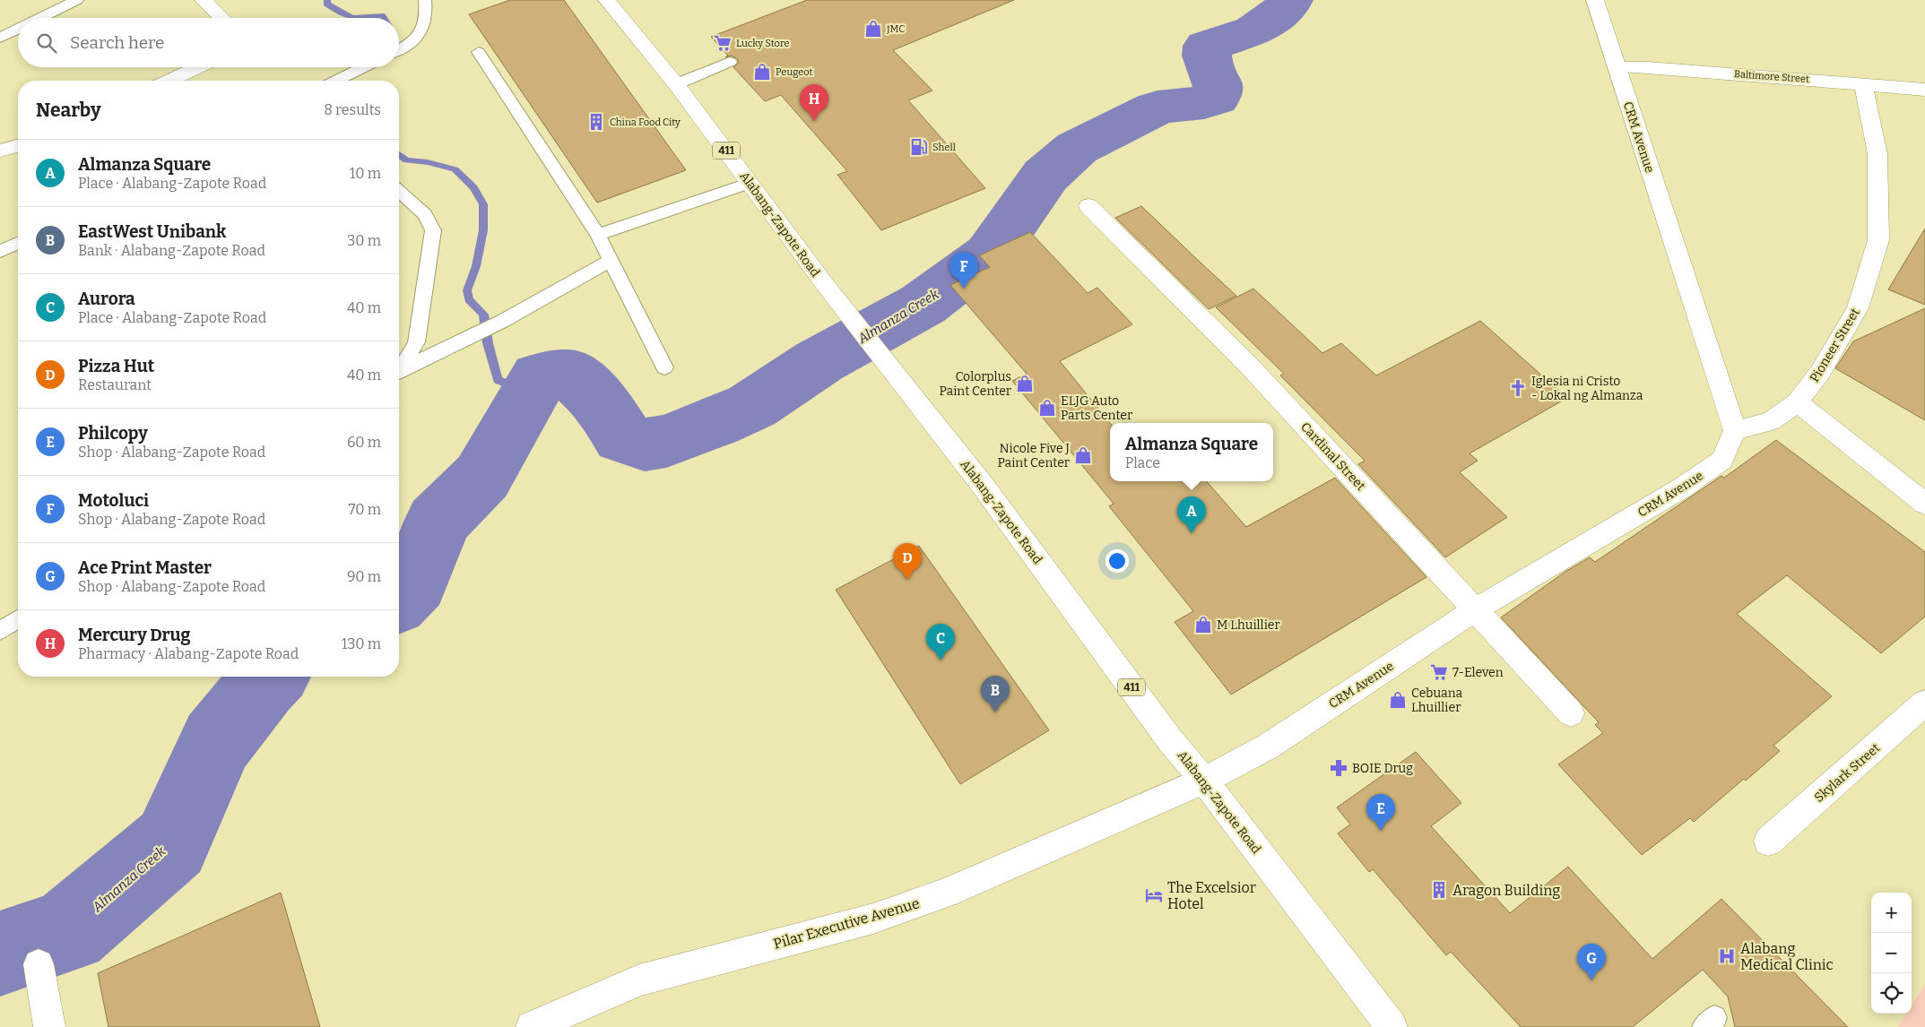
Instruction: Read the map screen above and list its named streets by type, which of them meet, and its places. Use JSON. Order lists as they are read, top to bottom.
{
  "streets": {
    "main road": [
      "Baltimore Street",
      "CRM Avenue",
      "411",
      "Alabang-Zapote Road",
      "Pioneer Street",
      "Cardinal Street",
      "Skylark Street",
      "Pilar Executive Avenue"
    ]
  },
  "crossings": [
    ["Baltimore Street", "CRM Avenue"],
    ["Baltimore Street", "Pioneer Street"],
    ["CRM Avenue", "Alabang-Zapote Road"],
    ["CRM Avenue", "Pioneer Street"],
    ["CRM Avenue", "Cardinal Street"],
    ["CRM Avenue", "Pilar Executive Avenue"],
    ["Alabang-Zapote Road", "Pilar Executive Avenue"]
  ],
  "water": ["Almanza Creek"],
  "places": {
    "shop": [
      "JMC",
      "Peugeot",
      "Colorplus Paint Center",
      "ELJG Auto Parts Center",
      "Nicole Five J Paint Center",
      "M Lhuillier",
      "Cebuana Lhuillier"
    ],
    "supermarket": ["Lucky Store", "7-Eleven"],
    "building": ["China Food City", "Aragon Building"],
    "fuel station": ["Shell"],
    "church": ["Iglesia ni Cristo - Lokal ng Almanza"],
    "pharmacy": ["BOIE Drug"],
    "hotel": ["The Excelsior Hotel"],
    "hospital": ["Alabang Medical Clinic"]
  },
  "page": {
    "search": "Search here",
    "heading": ["Nearby", "8 results"],
    "pins": [
      "H",
      "F",
      "A",
      "D",
      "C",
      "B",
      "E",
      "G"
    ],
    "list": [
      {
        "mark": "A",
        "name": "Almanza Square",
        "note": "Place · Alabang-Zapote Road",
        "value": "10 m"
      },
      {
        "mark": "B",
        "name": "EastWest Unibank",
        "note": "Bank · Alabang-Zapote Road",
        "value": "30 m"
      },
      {
        "mark": "C",
        "name": "Aurora",
        "note": "Place · Alabang-Zapote Road",
        "value": "40 m"
      },
      {
        "mark": "D",
        "name": "Pizza Hut",
        "note": "Restaurant",
        "value": "40 m"
      },
      {
        "mark": "E",
        "name": "Philcopy",
        "note": "Shop · Alabang-Zapote Road",
        "value": "60 m"
      },
      {
        "mark": "F",
        "name": "Motoluci",
        "note": "Shop · Alabang-Zapote Road",
        "value": "70 m"
      },
      {
        "mark": "G",
        "name": "Ace Print Master",
        "note": "Shop · Alabang-Zapote Road",
        "value": "90 m"
      },
      {
        "mark": "H",
        "name": "Mercury Drug",
        "note": "Pharmacy · Alabang-Zapote Road",
        "value": "130 m"
      }
    ],
    "popup": ["Almanza Square", "Place"],
    "map_buttons": ["+", "−"]
  }
}
